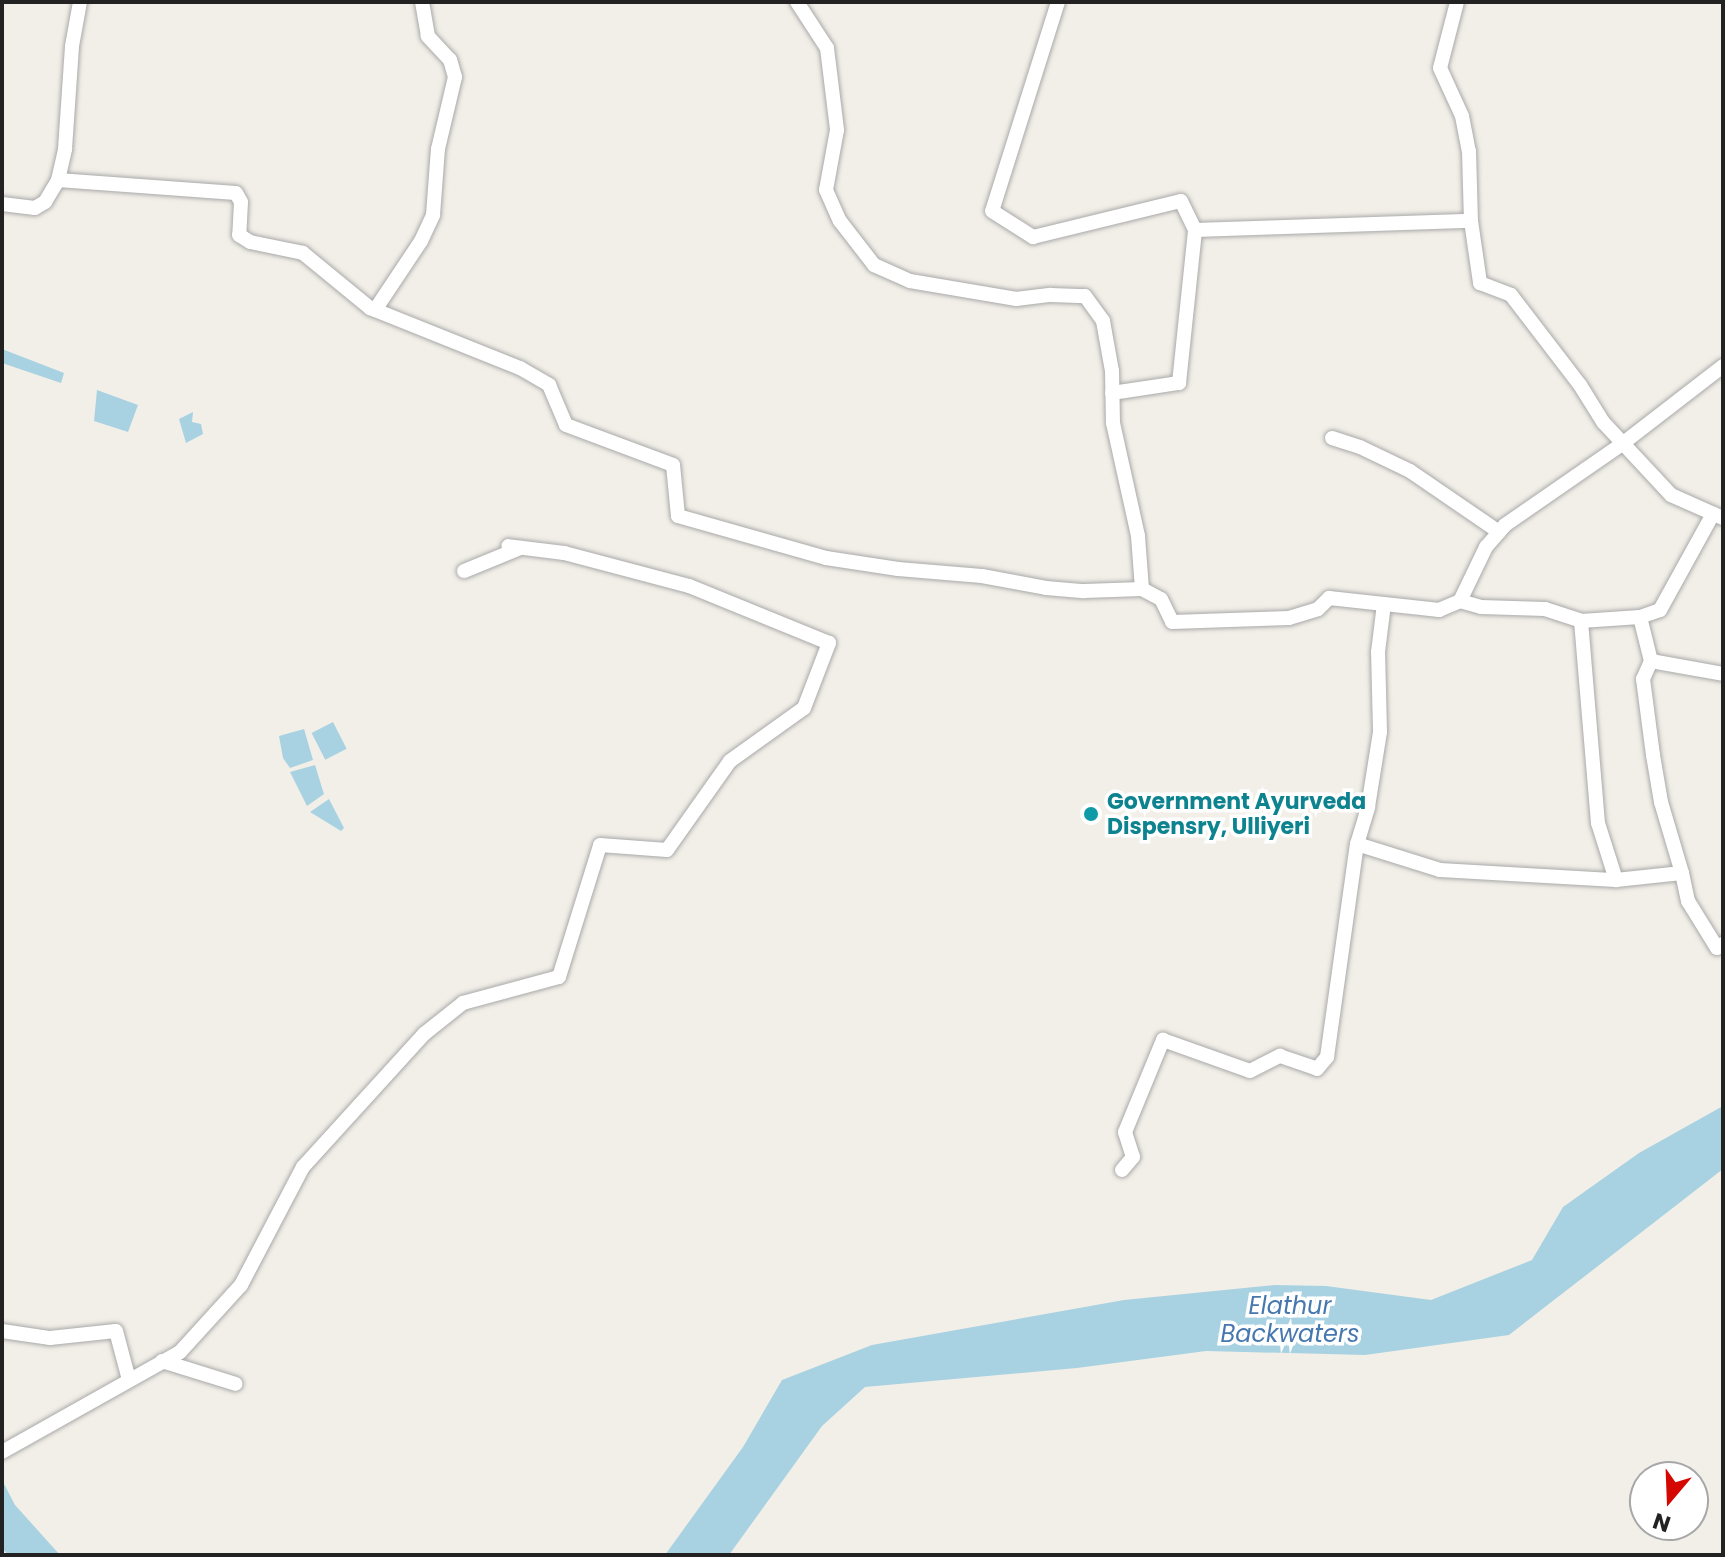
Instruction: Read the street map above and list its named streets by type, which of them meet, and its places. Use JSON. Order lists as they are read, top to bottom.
{
  "water": ["Elathur Backwaters"],
  "places": ["Government Ayurveda Dispensry, Ulliyeri"],
  "north": "bottom"
}
